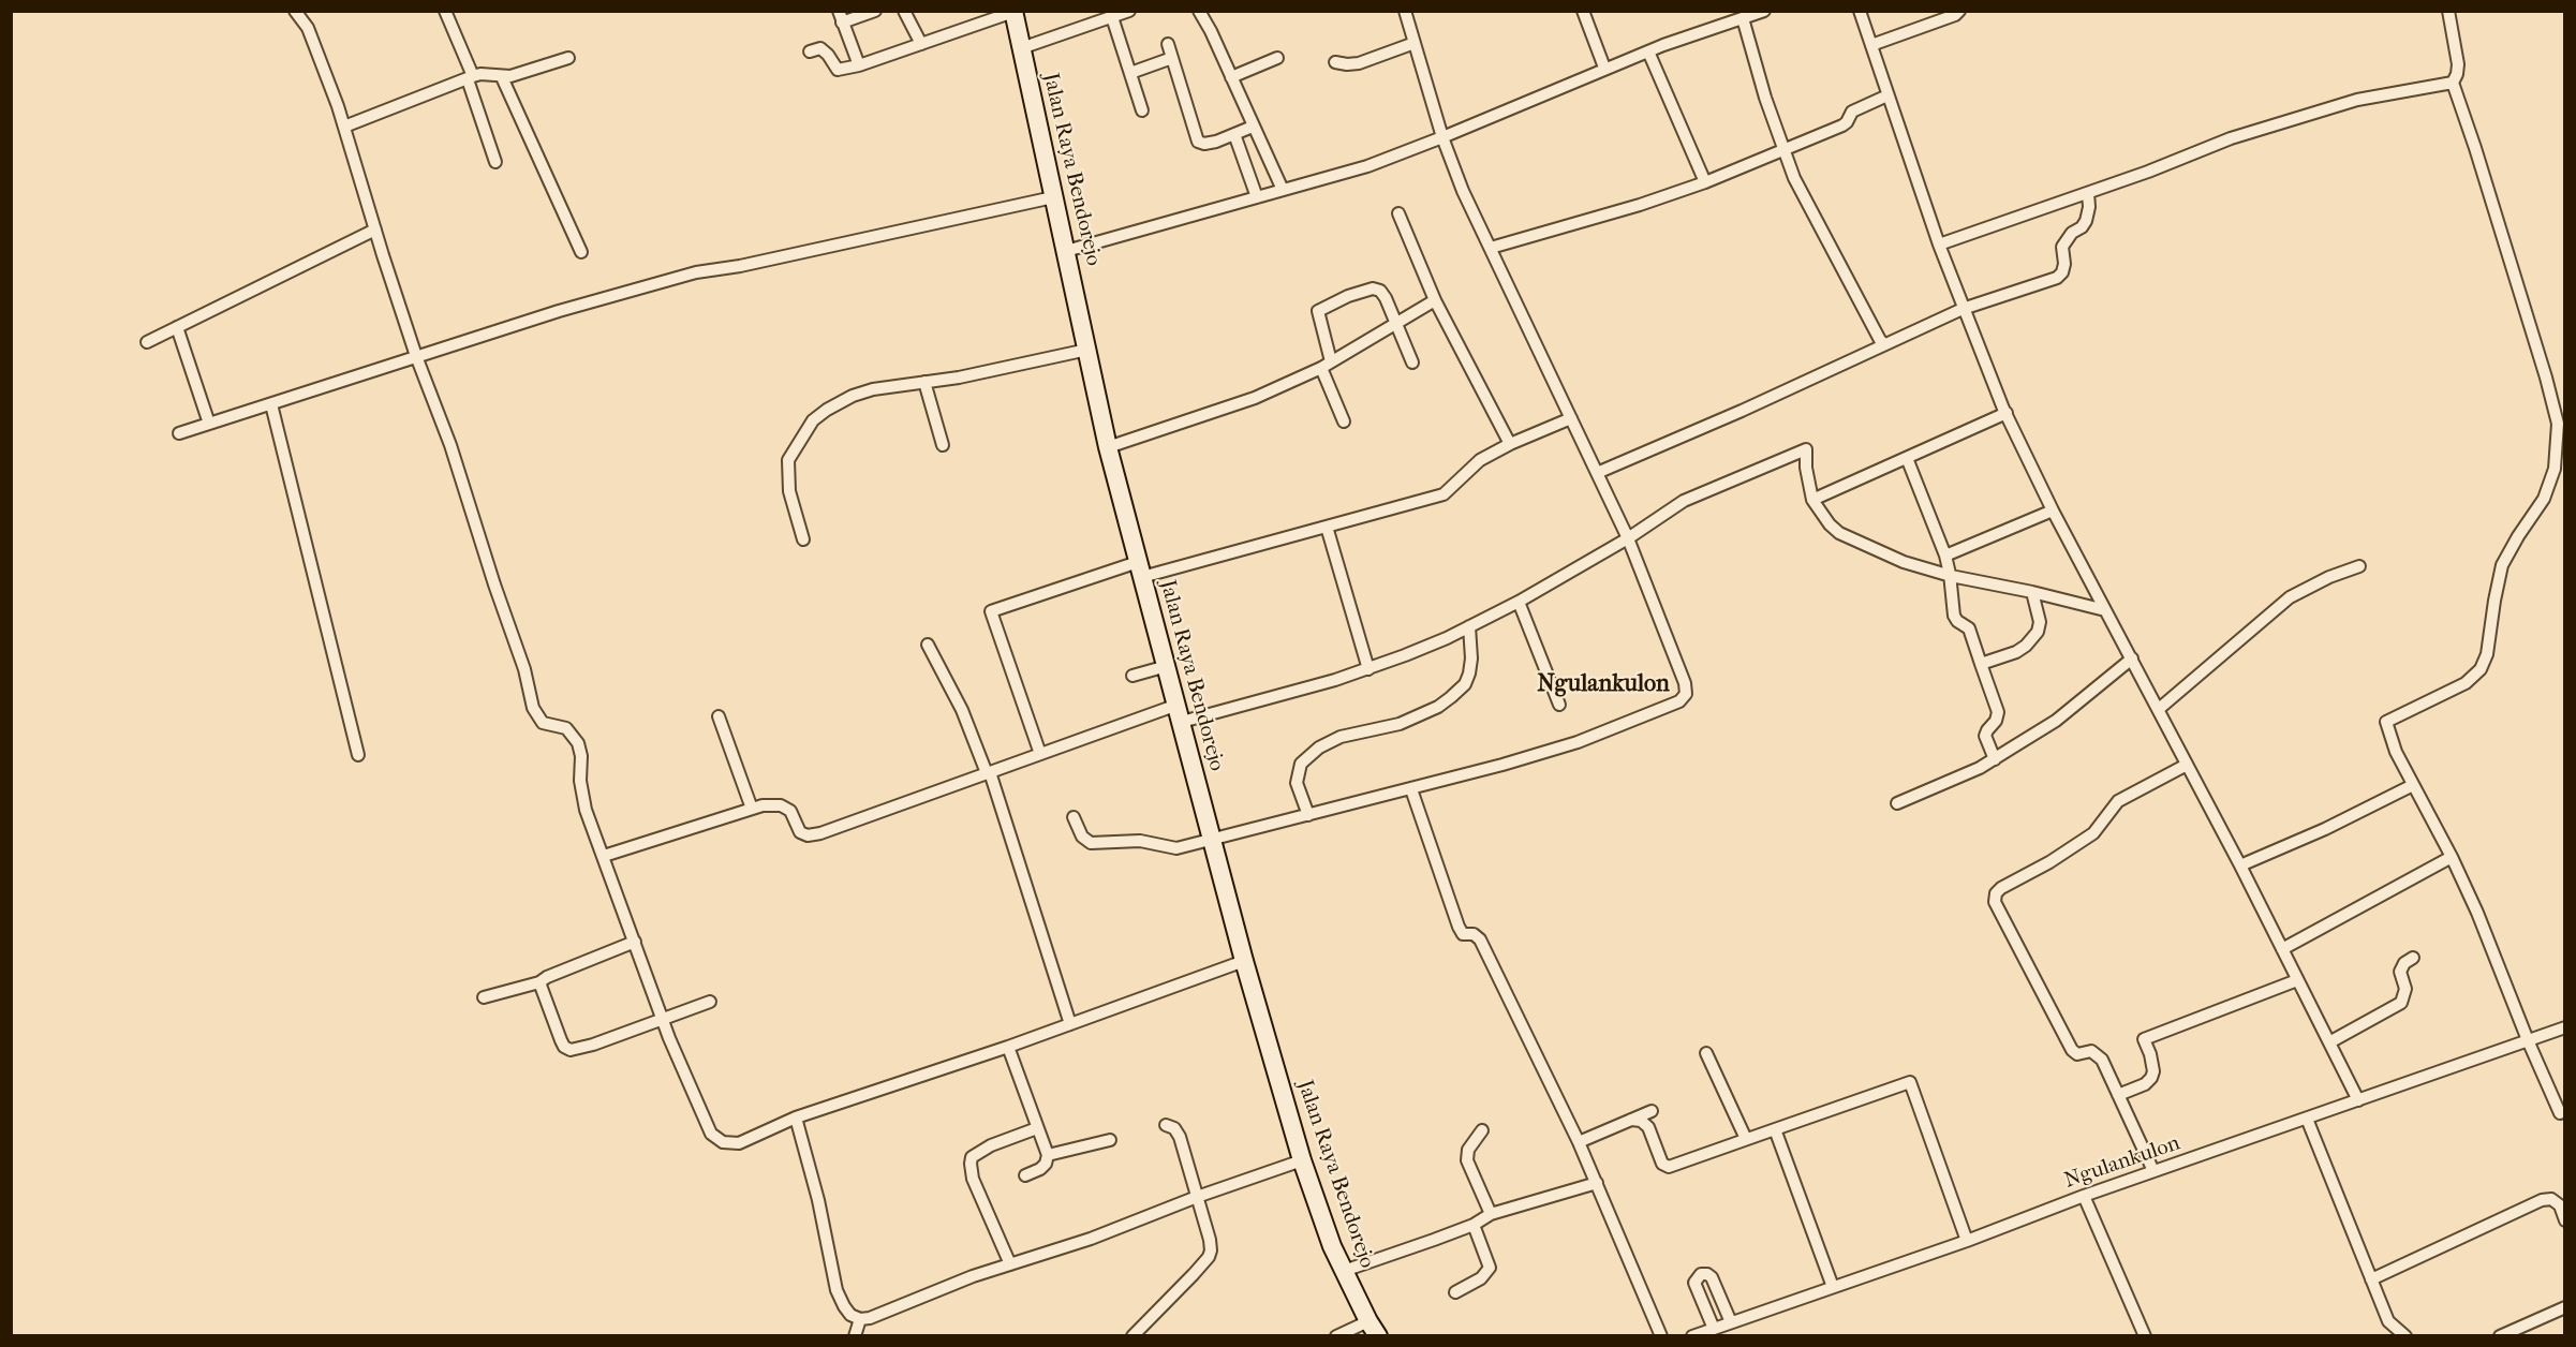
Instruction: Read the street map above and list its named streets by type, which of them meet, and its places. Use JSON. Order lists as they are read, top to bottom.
{
  "streets": {
    "main road": ["Jalan Raya Bendorejo"],
    "street": ["Ngulankulon"]
  },
  "districts": ["Ngulankulon"]
}
